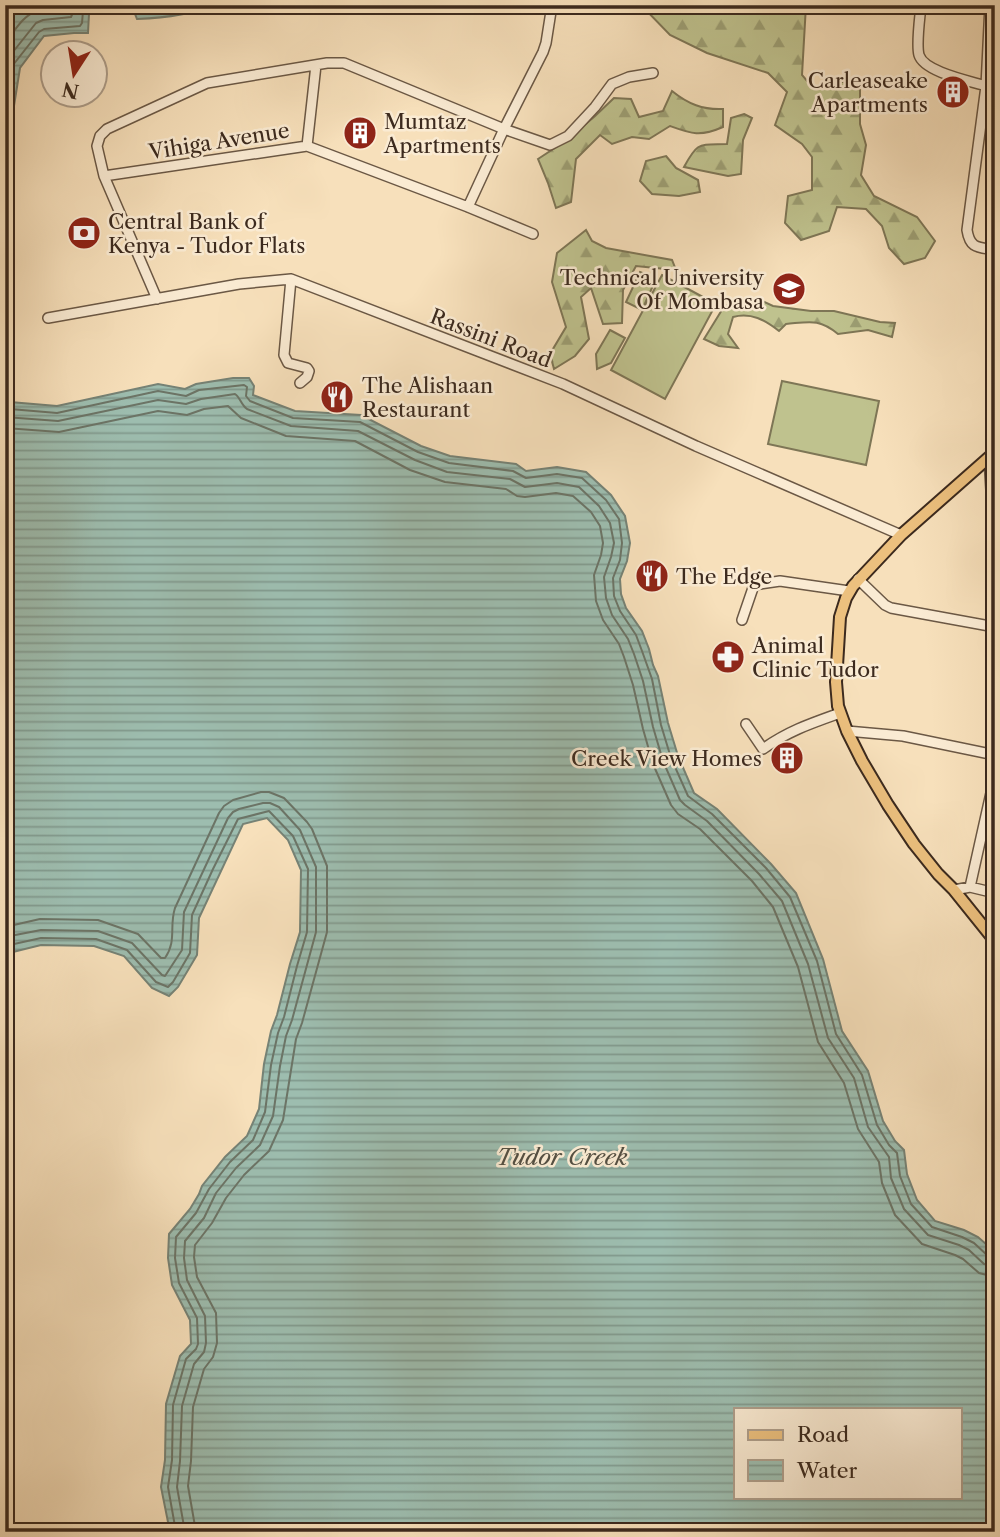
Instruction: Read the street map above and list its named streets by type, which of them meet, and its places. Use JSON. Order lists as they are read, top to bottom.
{
  "streets": {
    "street": ["Vihiga Avenue", "Rassini Road"]
  },
  "water": ["Tudor Creek"],
  "places": {
    "building": ["Carleaseake Apartments", "Mumtaz Apartments", "Creek View Homes"],
    "bank": ["Central Bank of Kenya - Tudor Flats"],
    "school or university": ["Technical University Of Mombasa"],
    "restaurant": ["The Alishaan Restaurant", "The Edge"],
    "pharmacy": ["Animal Clinic Tudor"]
  },
  "legend": ["Road", "Water"],
  "north": "bottom"
}
